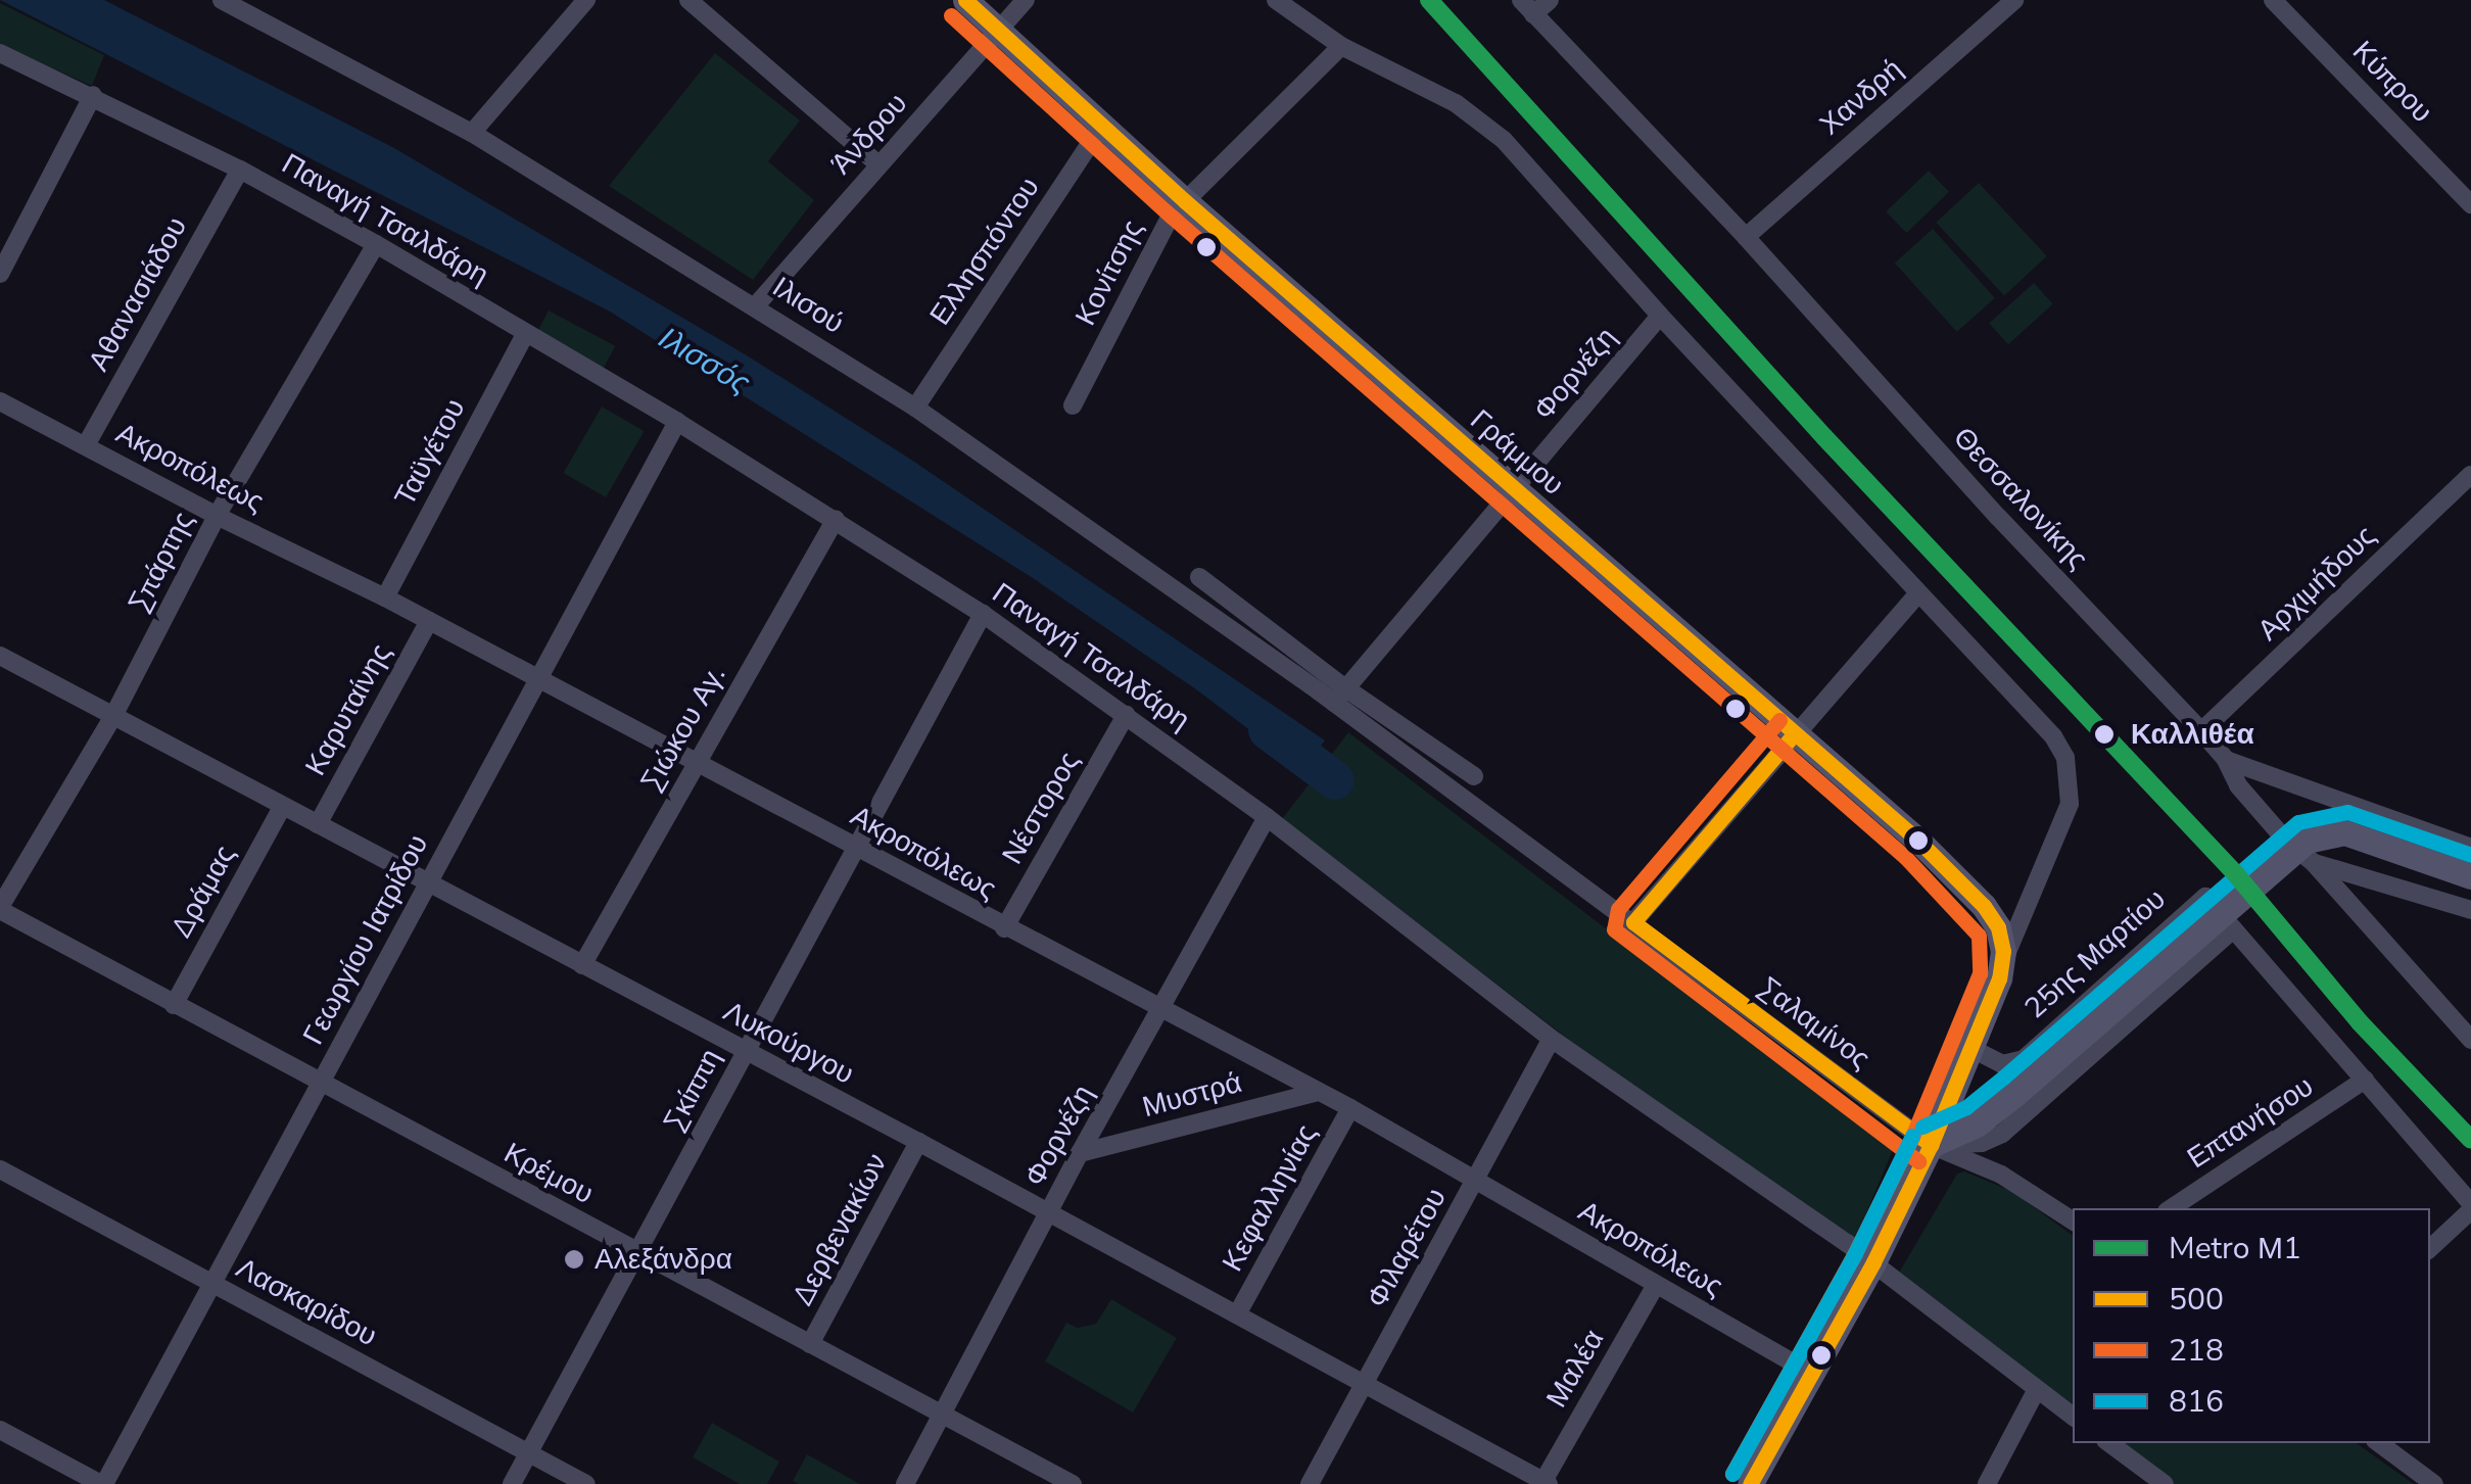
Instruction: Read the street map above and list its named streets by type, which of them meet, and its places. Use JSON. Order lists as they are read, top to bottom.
{
  "streets": {
    "street": [
      "Κύπρου",
      "Χανδρή",
      "Άνδρου",
      "Παναγή Τσαλδάρη",
      "Ελλησπόντου",
      "Κονίτσης",
      "Αθανασιάδου",
      "Ιλισού",
      "Φορνέζη",
      "Ταϋγέτου",
      "Γράμμου",
      "Ακροπόλεως",
      "Θεσσαλονίκης",
      "Σπάρτης",
      "Αρχιμήδους",
      "Καρυταίνης",
      "Σιώκου Αγ.",
      "Νέστορος",
      "Δράμας",
      "Γεωργίου Ιατρίδου",
      "25ης Μαρτίου",
      "Σαλαμίνος",
      "Λυκούργου",
      "Σκίππη",
      "Μυστρά",
      "Επτανήσου",
      "Κρέμου",
      "Κεφαλληνίας",
      "Δερβενακίων",
      "Φιλαρέτου",
      "Λασκαρίδου",
      "Μαλέα"
    ]
  },
  "crossings": [
    ["Χανδρή", "Θεσσαλονίκης"],
    ["Άνδρου", "Ιλισού"],
    ["Άνδρου", "Γράμμου"],
    ["Παναγή Τσαλδάρη", "Αθανασιάδου"],
    ["Παναγή Τσαλδάρη", "Φορνέζη"],
    ["Παναγή Τσαλδάρη", "Ταϋγέτου"],
    ["Παναγή Τσαλδάρη", "Σπάρτης"],
    ["Παναγή Τσαλδάρη", "Σιώκου Αγ."],
    ["Παναγή Τσαλδάρη", "Νέστορος"],
    ["Παναγή Τσαλδάρη", "Γεωργίου Ιατρίδου"],
    ["Παναγή Τσαλδάρη", "Σκίππη"],
    ["Παναγή Τσαλδάρη", "Φιλαρέτου"],
    ["Ελλησπόντου", "Ιλισού"],
    ["Ελλησπόντου", "Γράμμου"],
    ["Κονίτσης", "Γράμμου"],
    ["Αθανασιάδου", "Ακροπόλεως"],
    ["Ιλισού", "Φορνέζη"],
    ["Ιλισού", "Σαλαμίνος"],
    ["Φορνέζη", "Γράμμου"],
    ["Φορνέζη", "Ακροπόλεως"],
    ["Φορνέζη", "Σαλαμίνος"],
    ["Φορνέζη", "Λυκούργου"],
    ["Φορνέζη", "Μυστρά"],
    ["Φορνέζη", "Κρέμου"],
    ["Ταϋγέτου", "Ακροπόλεως"],
    ["Ακροπόλεως", "Σπάρτης"],
    ["Ακροπόλεως", "Καρυταίνης"],
    ["Ακροπόλεως", "Σιώκου Αγ."],
    ["Ακροπόλεως", "Νέστορος"],
    ["Ακροπόλεως", "Γεωργίου Ιατρίδου"],
    ["Ακροπόλεως", "Σκίππη"],
    ["Ακροπόλεως", "Μυστρά"],
    ["Ακροπόλεως", "Κεφαλληνίας"],
    ["Ακροπόλεως", "Φιλαρέτου"],
    ["Ακροπόλεως", "Μαλέα"],
    ["Θεσσαλονίκης", "Αρχιμήδους"],
    ["Σπάρτης", "Λυκούργου"],
    ["Σπάρτης", "Κρέμου"],
    ["Καρυταίνης", "Λυκούργου"],
    ["Σιώκου Αγ.", "Λυκούργου"],
    ["Δράμας", "Λυκούργου"],
    ["Δράμας", "Κρέμου"],
    ["Γεωργίου Ιατρίδου", "Λυκούργου"],
    ["Γεωργίου Ιατρίδου", "Κρέμου"],
    ["Γεωργίου Ιατρίδου", "Λασκαρίδου"],
    ["25ης Μαρτίου", "Σαλαμίνος"],
    ["Λυκούργου", "Σκίππη"],
    ["Λυκούργου", "Κεφαλληνίας"],
    ["Λυκούργου", "Δερβενακίων"],
    ["Λυκούργου", "Φιλαρέτου"],
    ["Λυκούργου", "Μαλέα"],
    ["Σκίππη", "Κρέμου"],
    ["Σκίππη", "Λασκαρίδου"],
    ["Κρέμου", "Δερβενακίων"]
  ],
  "water": ["Ιλισσός"],
  "places": ["Καλλιθέα", "Αλεξάνδρα"],
  "lines": [
    "metro line Μ1",
    "transit line 500",
    "transit line 218",
    "transit line 816"
  ],
  "legend": [
    "Metro Μ1",
    "500",
    "218",
    "816"
  ]
}
